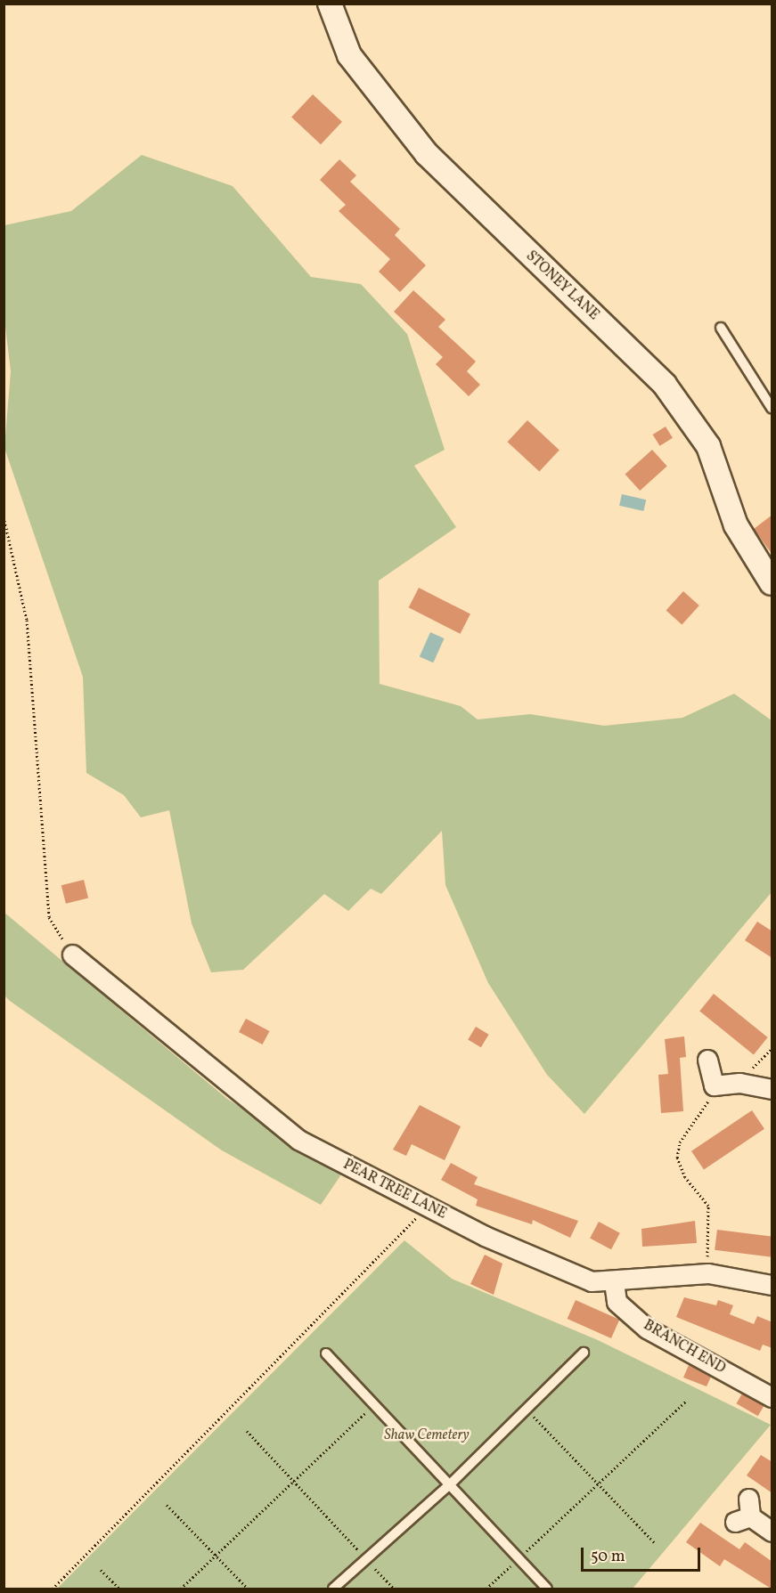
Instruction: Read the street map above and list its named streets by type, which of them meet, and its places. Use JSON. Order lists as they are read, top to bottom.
{
  "streets": {
    "street": ["STONEY LANE", "PEAR TREE LANE", "BRANCH END"]
  },
  "crossings": [
    ["PEAR TREE LANE", "BRANCH END"]
  ],
  "parks": ["Shaw Cemetery"],
  "scale_bar": "50 m"
}
